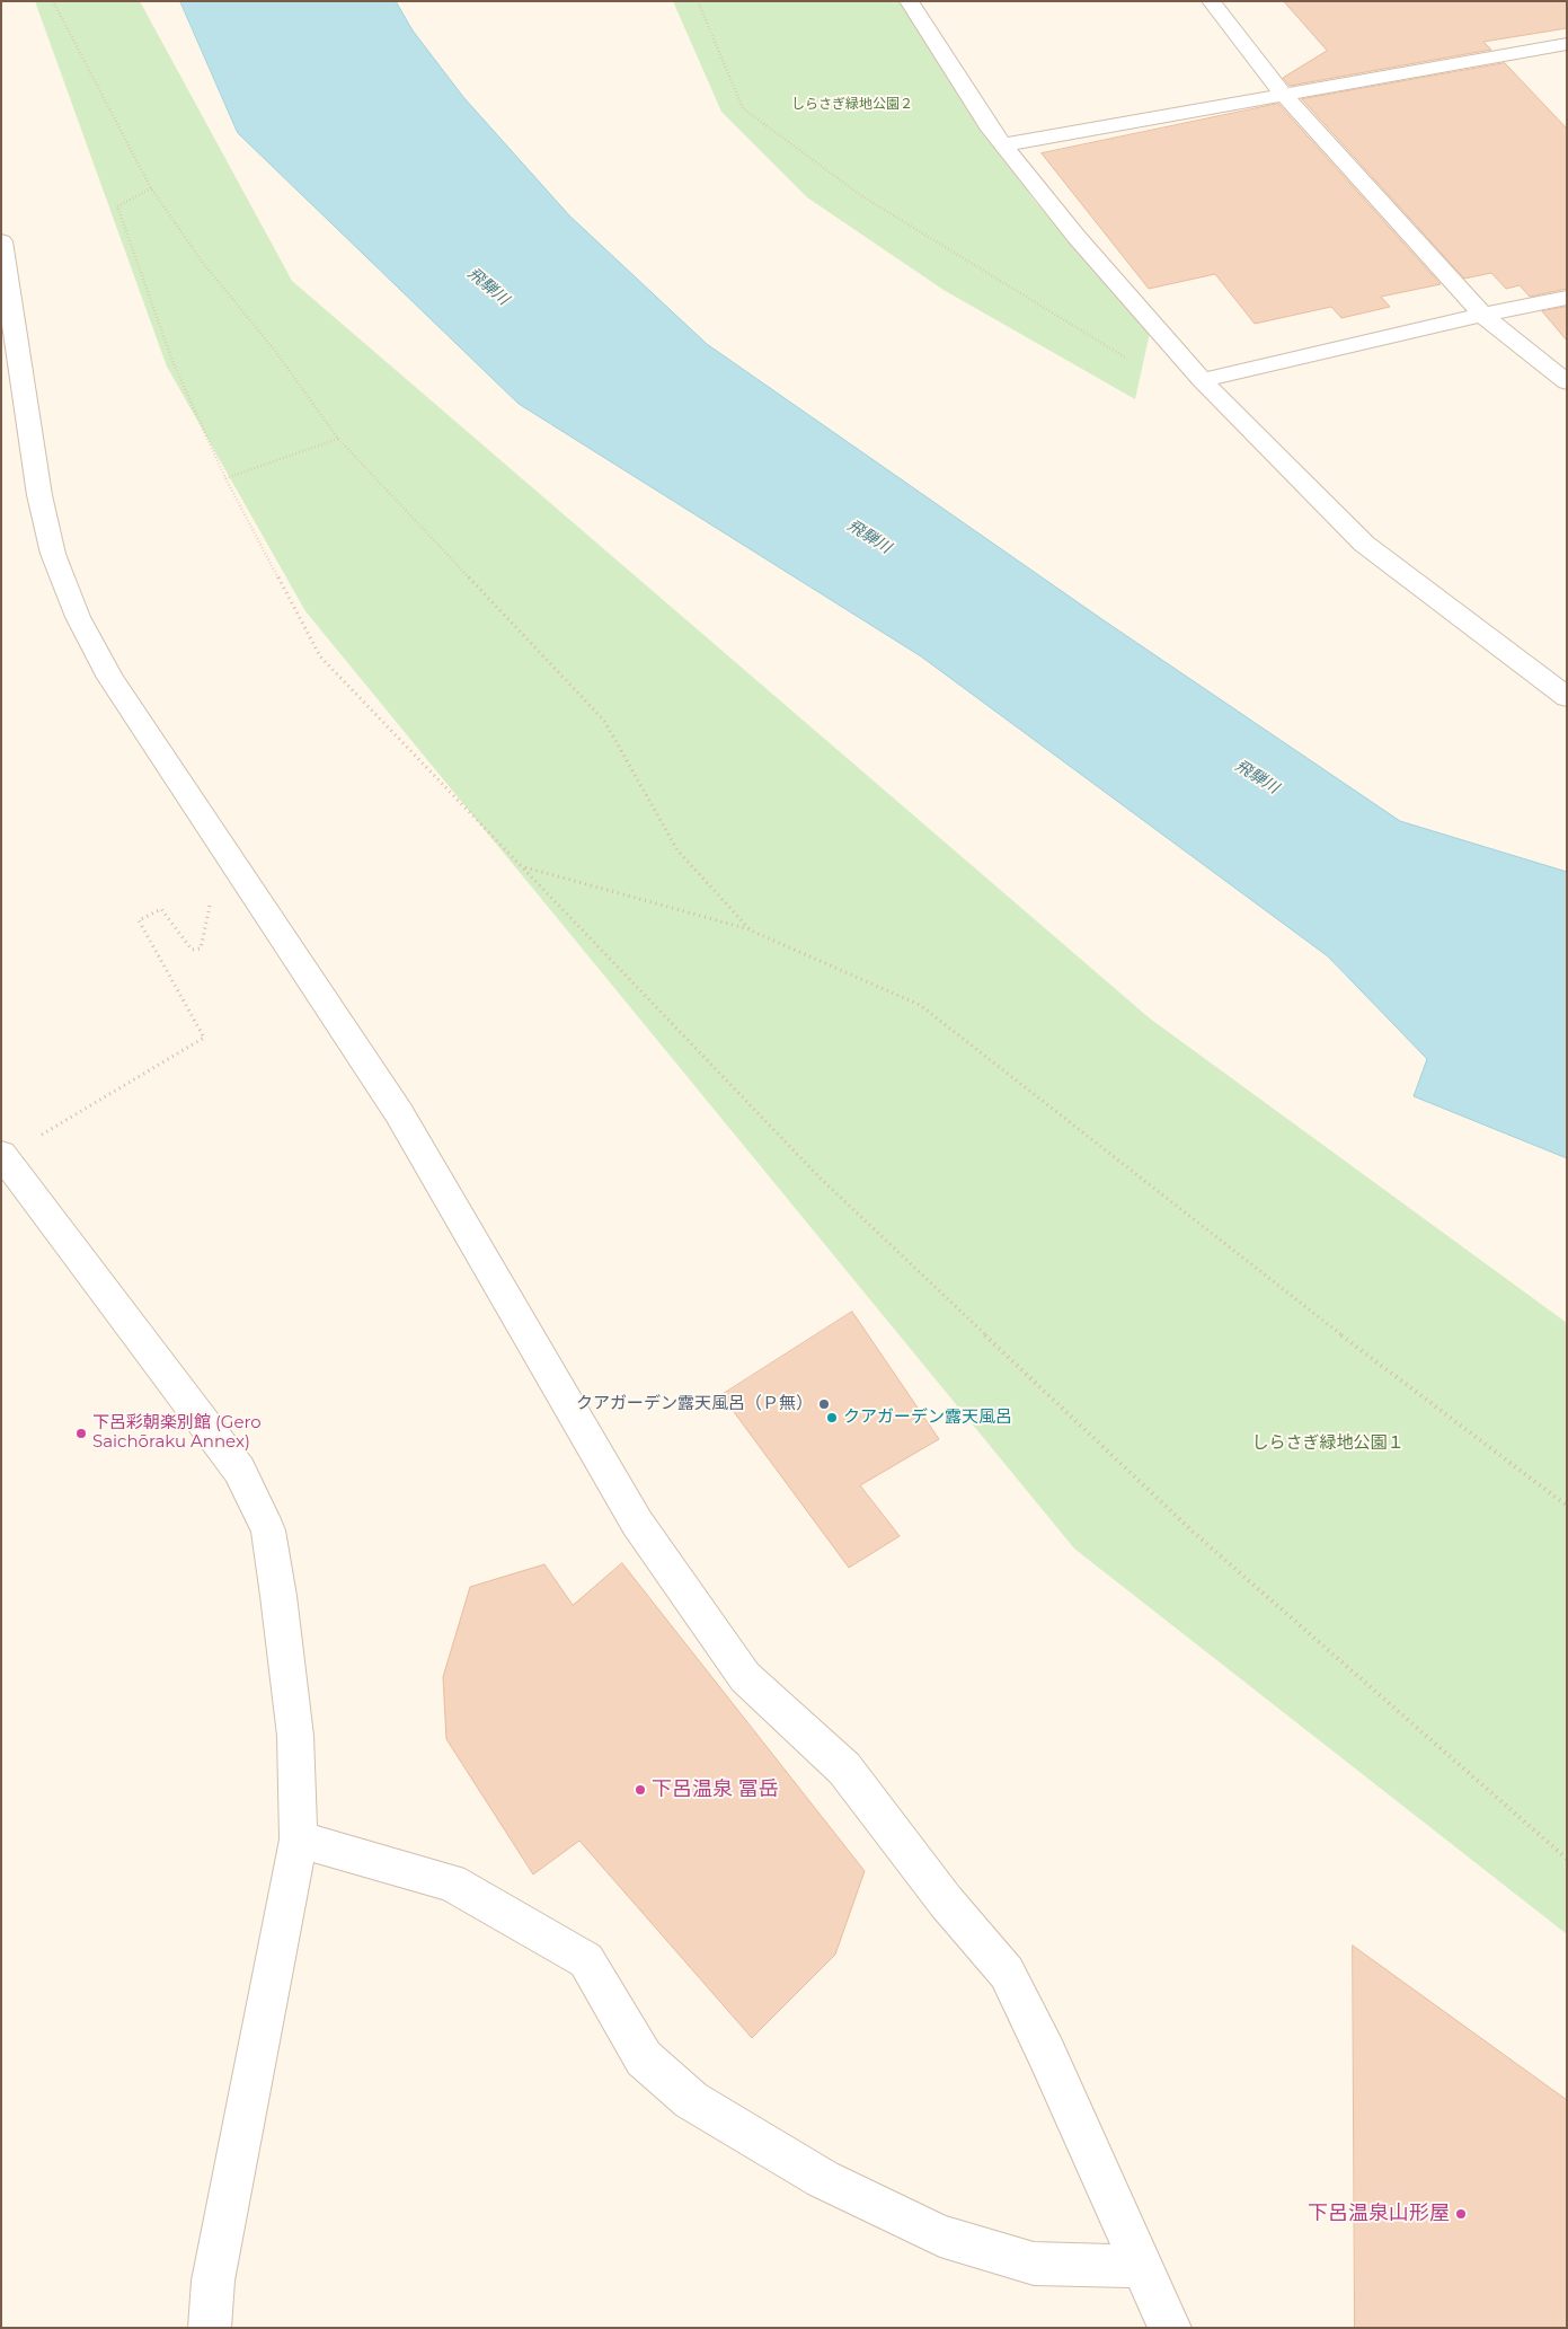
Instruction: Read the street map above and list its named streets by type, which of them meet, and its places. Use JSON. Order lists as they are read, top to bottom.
{
  "water": ["飛騨川"],
  "parks": ["しらさぎ緑地公園２", "しらさぎ緑地公園１"],
  "places": [
    "クアガーデン露天風呂（Ｐ無）",
    "クアガーデン露天風呂",
    "下呂彩朝楽別館 (Gero Saichōraku Annex)",
    "下呂温泉 冨岳",
    "下呂温泉山形屋"
  ]
}
